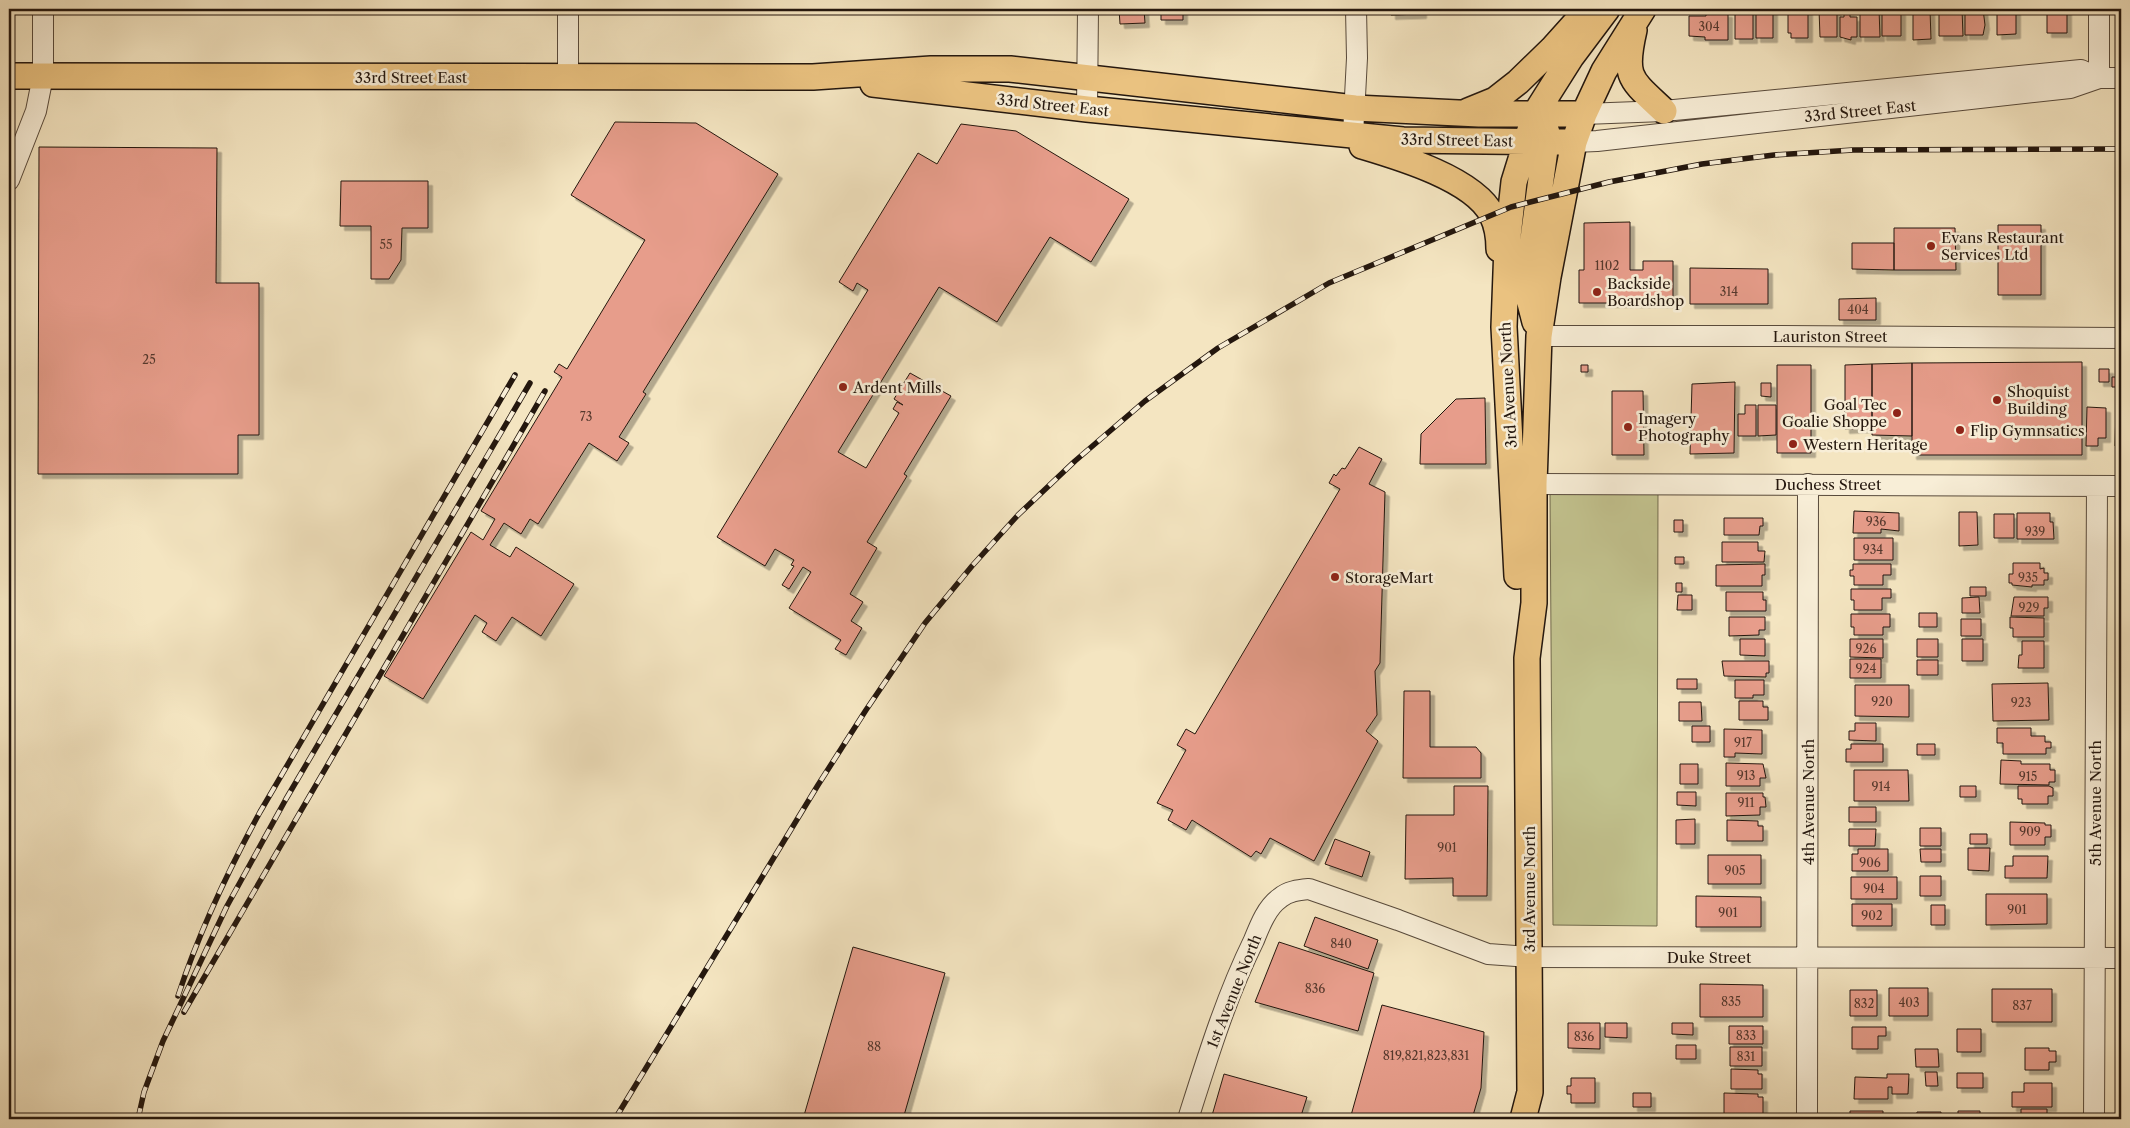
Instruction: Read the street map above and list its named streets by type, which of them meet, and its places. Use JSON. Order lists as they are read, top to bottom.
{
  "streets": {
    "main road": ["33rd Street East", "3rd Avenue North"],
    "street": [
      "Lauriston Street",
      "Duchess Street",
      "4th Avenue North",
      "5th Avenue North",
      "Duke Street",
      "1st Avenue North"
    ]
  },
  "crossings": [
    ["33rd Street East", "3rd Avenue North"],
    ["Lauriston Street", "3rd Avenue North"],
    ["3rd Avenue North", "Duchess Street"],
    ["3rd Avenue North", "Duke Street"],
    ["Duchess Street", "4th Avenue North"],
    ["Duchess Street", "5th Avenue North"],
    ["4th Avenue North", "Duke Street"],
    ["5th Avenue North", "Duke Street"],
    ["Duke Street", "1st Avenue North"]
  ],
  "places": [
    "Evans Restaurant Services Ltd",
    "Backside Boardshop",
    "Ardent Mills",
    "Shoquist Building",
    "Goal Tec Goalie Shoppe",
    "Imagery Photography",
    "Flip Gymnsatics",
    "Western Heritage",
    "StorageMart"
  ],
  "house_numbers": [
    "304",
    "55",
    "1102",
    "314",
    "404",
    "25",
    "73",
    "936",
    "939",
    "934",
    "935",
    "929",
    "926",
    "924",
    "920",
    "923",
    "917",
    "913",
    "915",
    "914",
    "911",
    "909",
    "901",
    "906",
    "905",
    "904",
    "901",
    "901",
    "902",
    "840",
    "836",
    "835",
    "403",
    "832",
    "837",
    "833",
    "836",
    "88",
    "819,821,823,831",
    "831"
  ]
}
